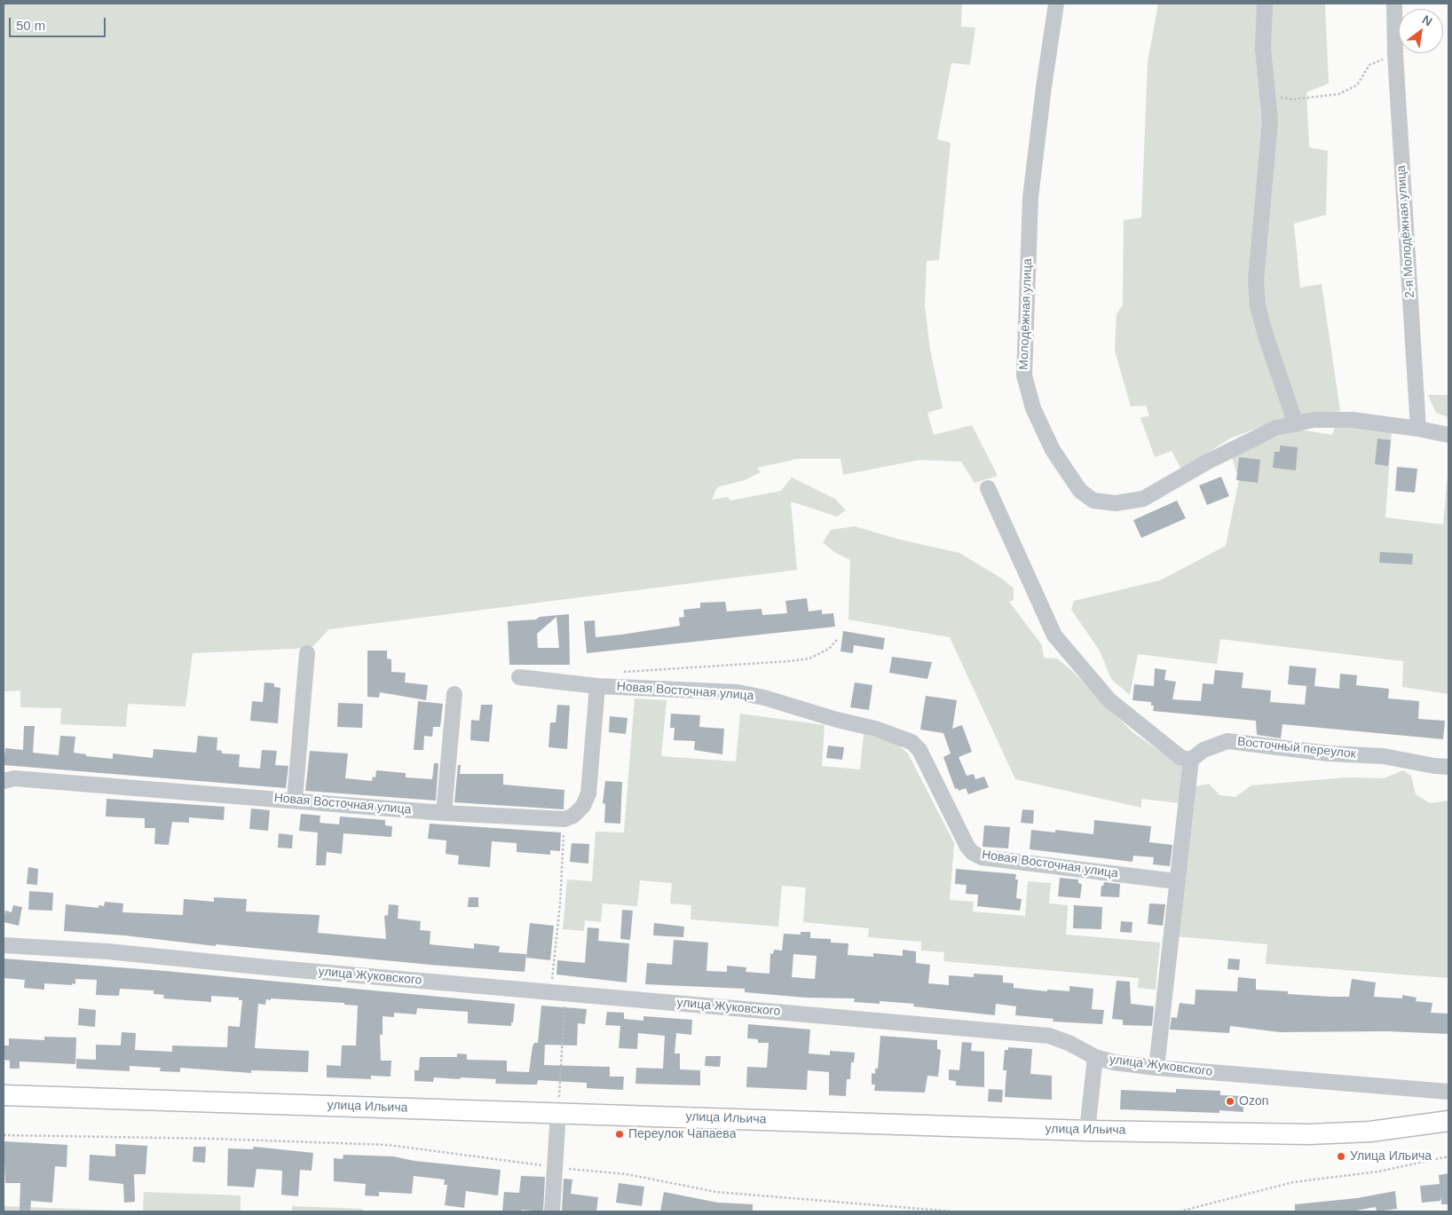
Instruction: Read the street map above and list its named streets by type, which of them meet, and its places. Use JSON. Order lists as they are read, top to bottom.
{
  "streets": {
    "main road": ["улица Ильича"],
    "street": [
      "2-я Молодёжная улица",
      "Молодёжная улица",
      "Новая Восточная улица",
      "Восточный переулок",
      "улица Жуковского"
    ]
  },
  "crossings": [
    ["2-я Молодёжная улица", "Молодёжная улица"]
  ],
  "places": ["Ozon", "Переулок Чапаева", "Улица Ильича"],
  "scale_bar": "50 m",
  "north": "top right"
}
